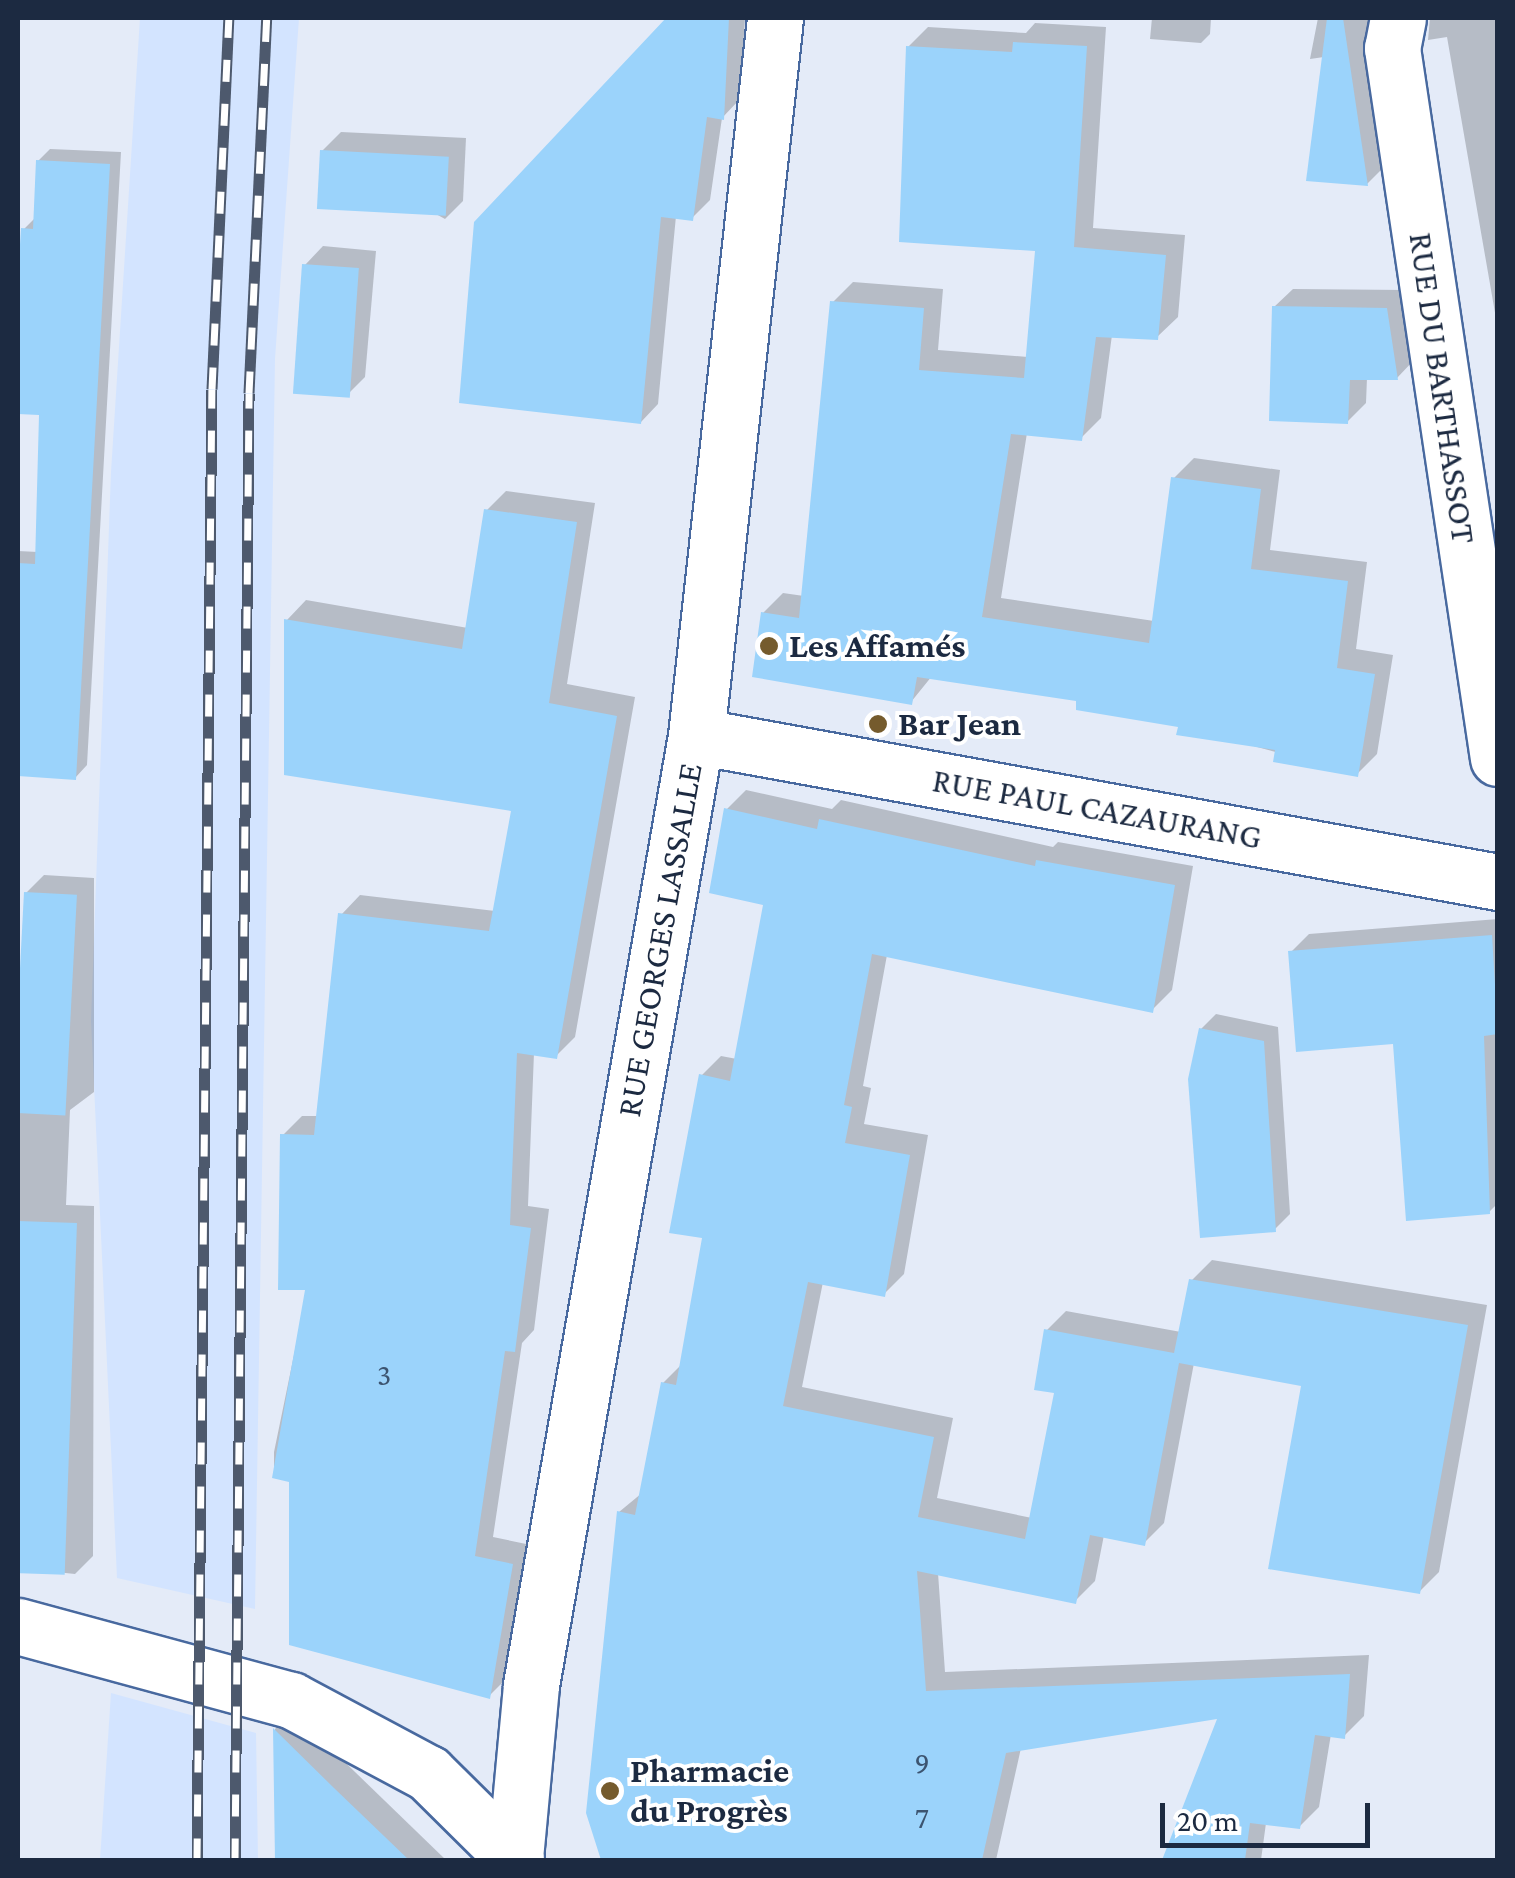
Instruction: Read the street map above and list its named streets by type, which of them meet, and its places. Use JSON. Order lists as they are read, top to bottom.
{
  "streets": {
    "street": ["RUE DU BARTHASSOT", "RUE PAUL CAZAURANG", "RUE GEORGES LASSALLE"]
  },
  "crossings": [
    ["RUE PAUL CAZAURANG", "RUE GEORGES LASSALLE"]
  ],
  "places": ["Les Affamés", "Bar Jean", "Pharmacie du Progrès"],
  "house_numbers": ["3", "9", "7"],
  "scale_bar": "20 m"
}
